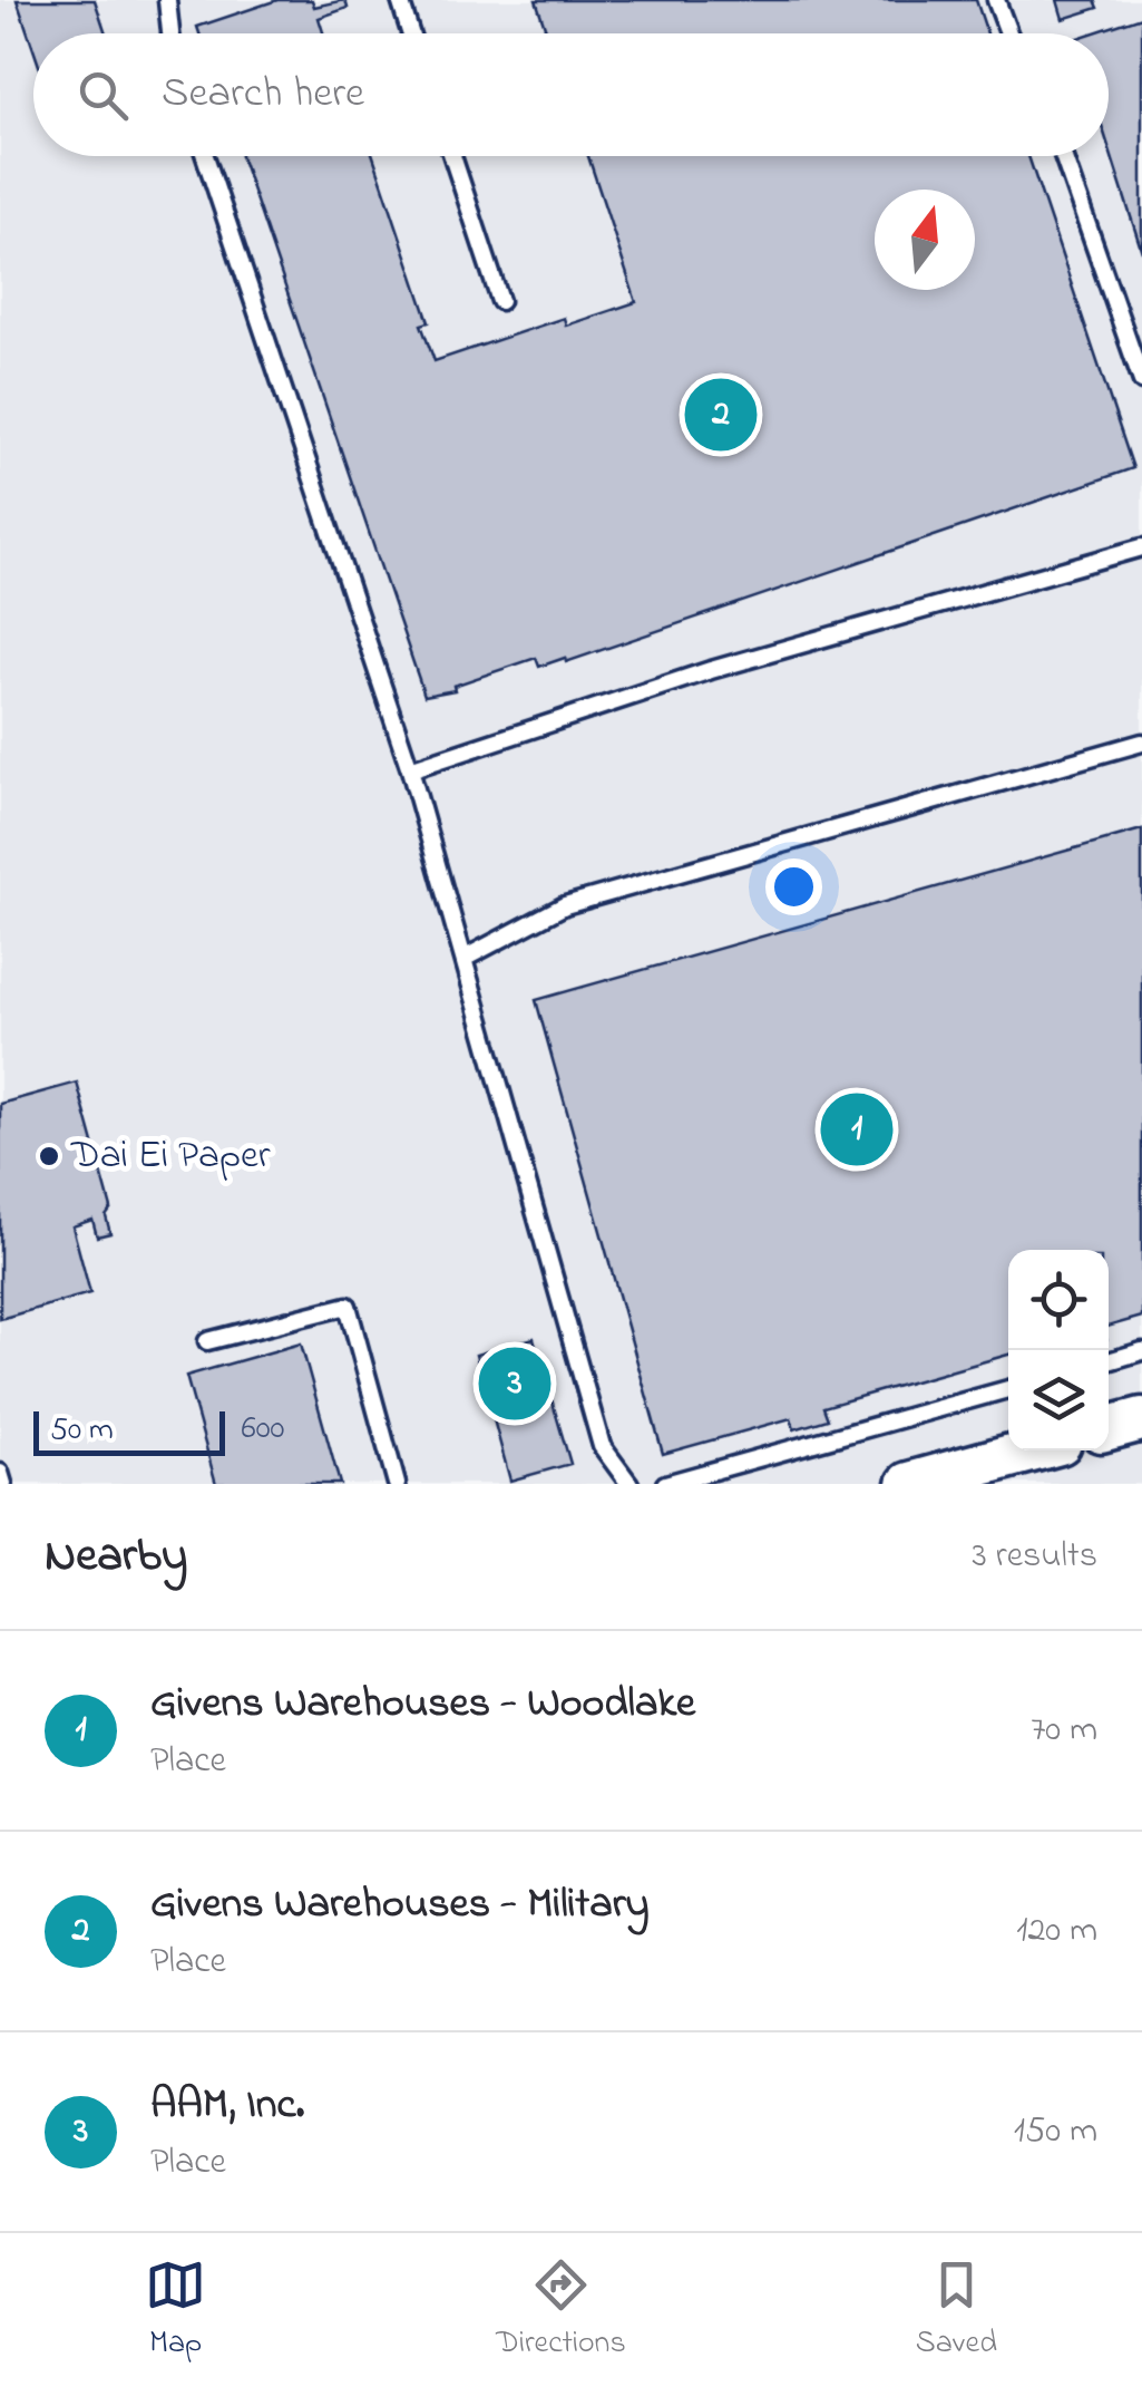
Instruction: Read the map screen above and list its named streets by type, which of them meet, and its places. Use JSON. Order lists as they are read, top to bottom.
{
  "places": ["Dai Ei Paper"],
  "house_numbers": ["600"],
  "scale_bar": "50 m",
  "north": "top",
  "page": {
    "search": "Search here",
    "pins": ["2", "1", "3"],
    "scale": "50 m",
    "heading": ["Nearby", "3 results"],
    "list": [
      {
        "mark": "1",
        "name": "Givens Warehouses - Woodlake",
        "note": "Place",
        "value": "70 m"
      },
      {
        "mark": "2",
        "name": "Givens Warehouses - Military",
        "note": "Place",
        "value": "120 m"
      },
      {
        "mark": "3",
        "name": "AAM, Inc.",
        "note": "Place",
        "value": "150 m"
      }
    ],
    "nav": ["Map", "Directions", "Saved"]
  }
}
